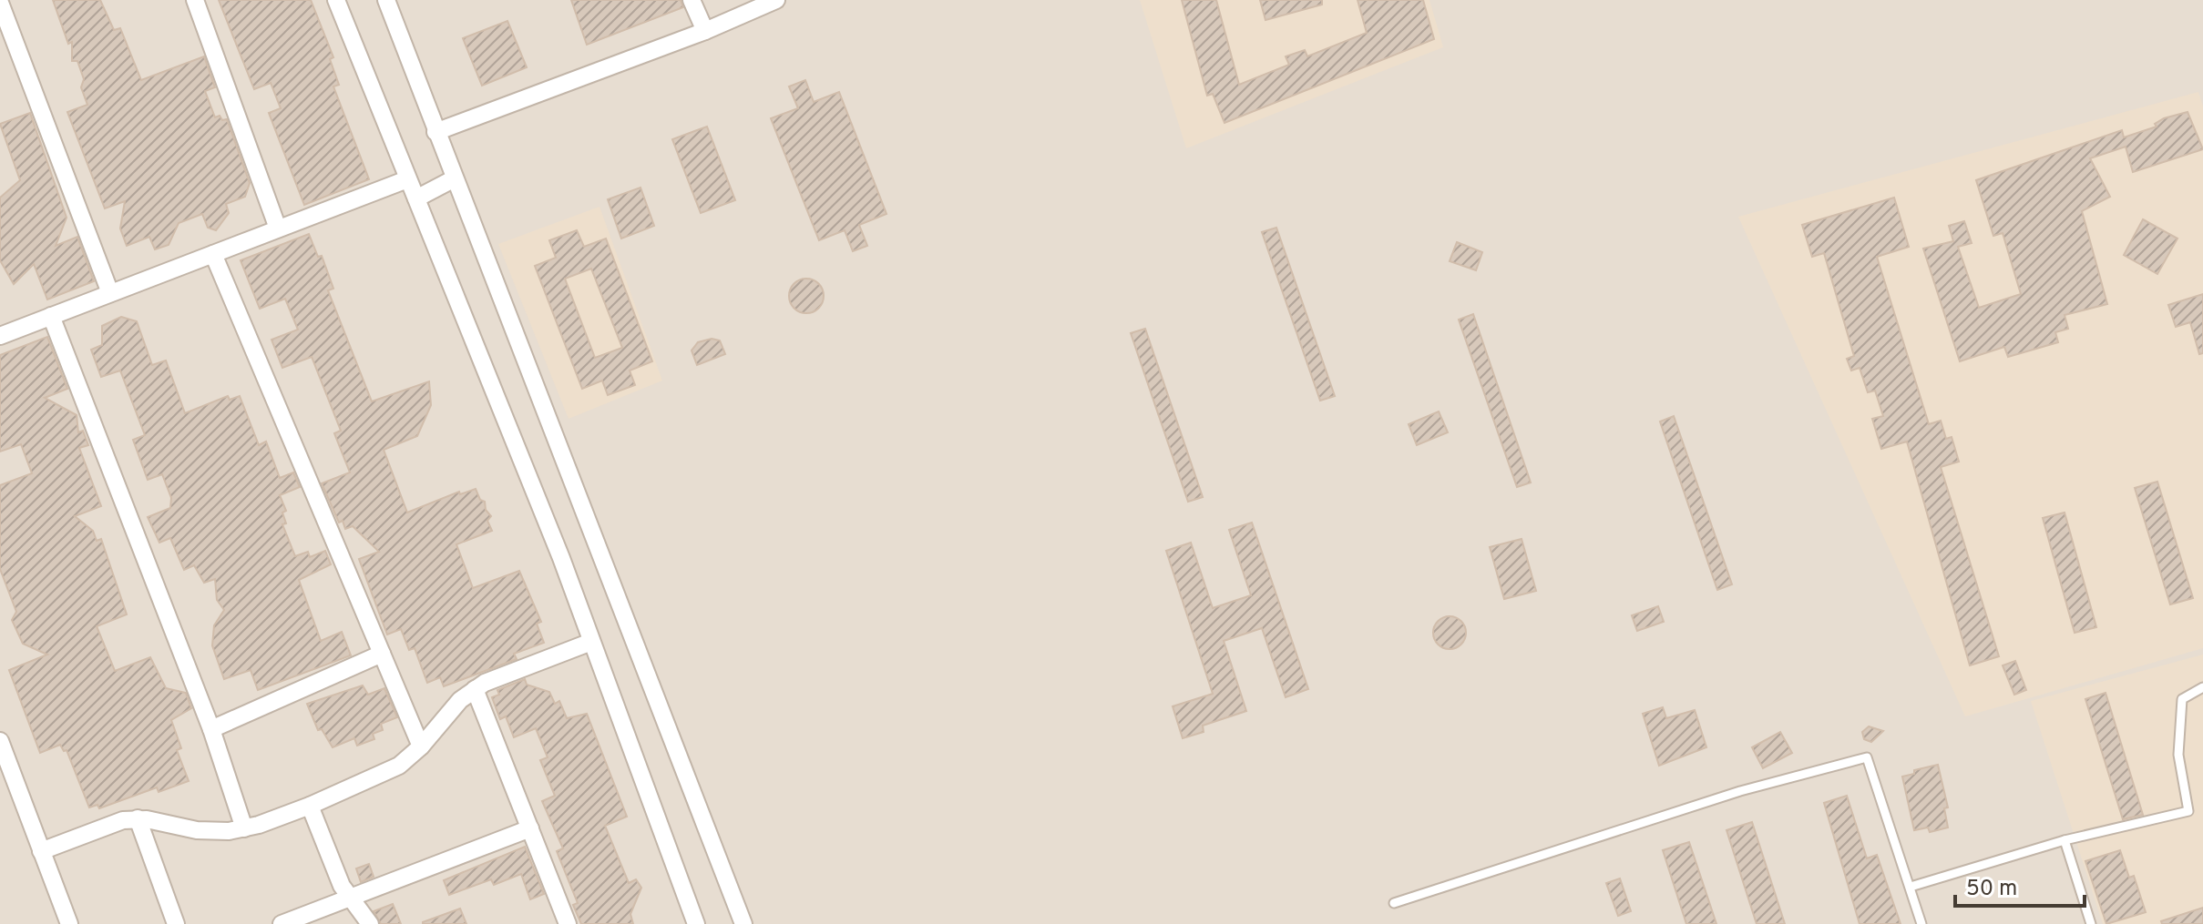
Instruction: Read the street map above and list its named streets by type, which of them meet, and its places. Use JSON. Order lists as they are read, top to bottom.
{
  "scale_bar": "50 m"
}
